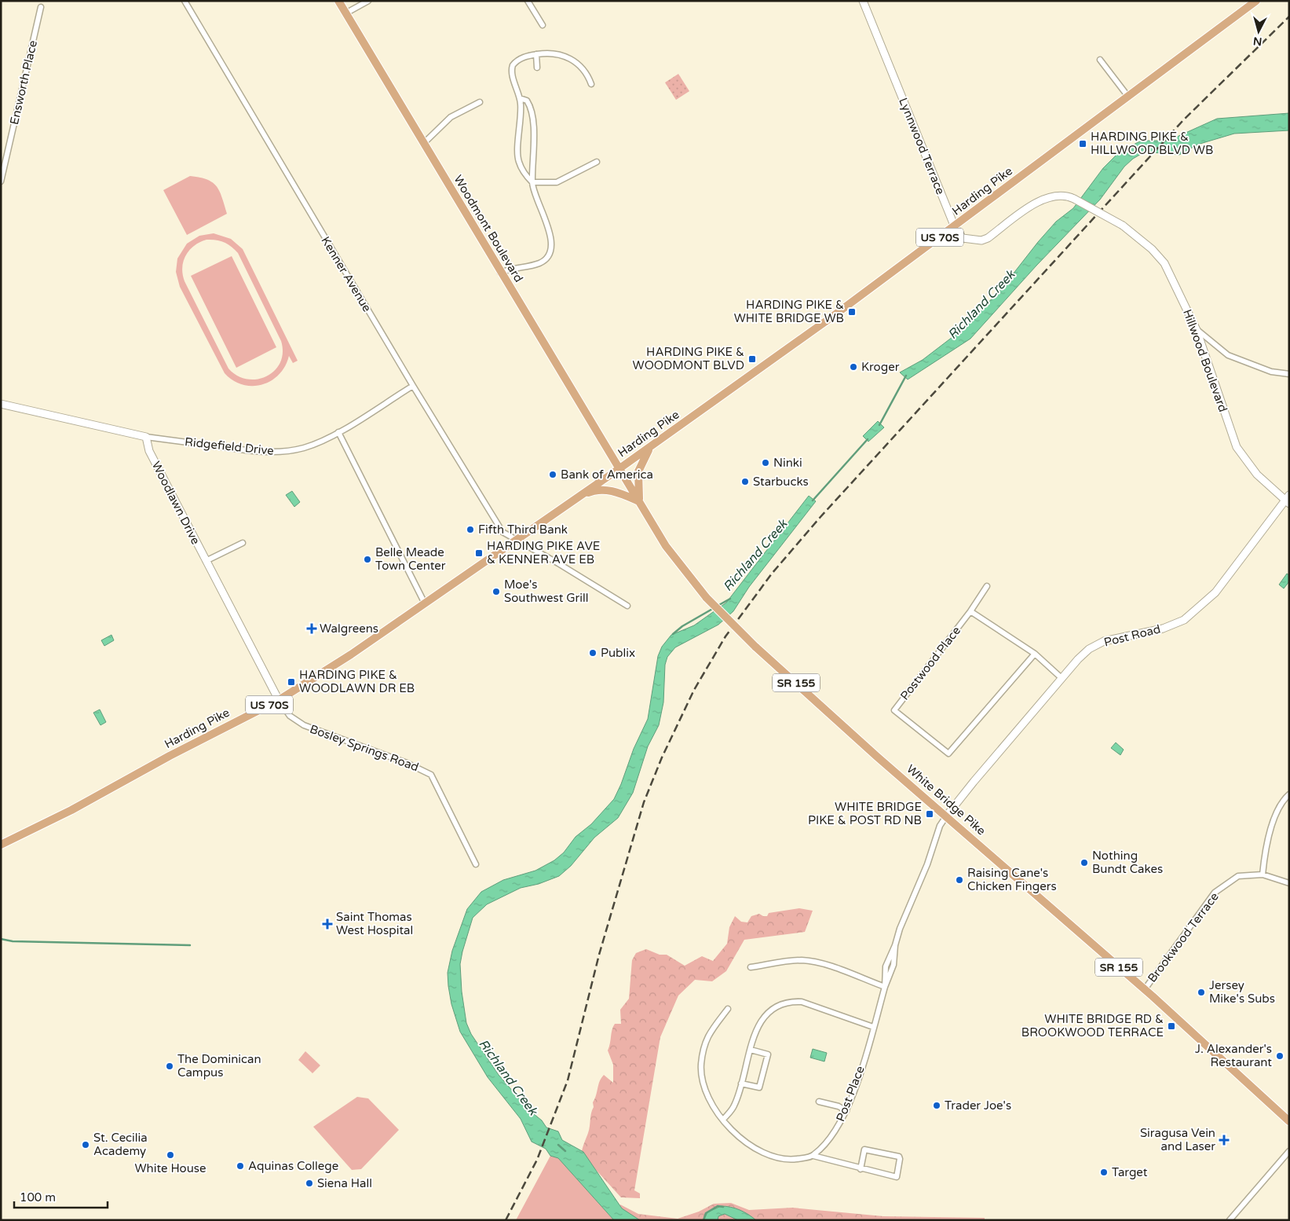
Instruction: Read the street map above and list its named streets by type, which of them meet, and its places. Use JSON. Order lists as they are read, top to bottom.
{
  "streets": {
    "main road": [
      "Harding Pike",
      "Woodmont Boulevard",
      "US 70S",
      "SR 155",
      "White Bridge Pike"
    ],
    "street": [
      "Ensworth Place",
      "Lynnwood Terrace",
      "Kenner Avenue",
      "Hillwood Boulevard",
      "Ridgefield Drive",
      "Woodlawn Drive",
      "Post Road",
      "Postwood Place",
      "Bosley Springs Road",
      "Brookwood Terrace",
      "Post Place"
    ]
  },
  "crossings": [
    ["Lynnwood Terrace", "Harding Pike"],
    ["Lynnwood Terrace", "Hillwood Boulevard"],
    ["Harding Pike", "Woodmont Boulevard"],
    ["Harding Pike", "Kenner Avenue"],
    ["Harding Pike", "Woodlawn Drive"],
    ["Harding Pike", "Bosley Springs Road"],
    ["Harding Pike", "White Bridge Pike"],
    ["Woodmont Boulevard", "White Bridge Pike"],
    ["Kenner Avenue", "Ridgefield Drive"],
    ["Hillwood Boulevard", "Post Road"],
    ["Ridgefield Drive", "Woodlawn Drive"],
    ["Woodlawn Drive", "Bosley Springs Road"],
    ["Post Road", "White Bridge Pike"],
    ["Post Road", "Post Place"],
    ["White Bridge Pike", "Brookwood Terrace"],
    ["White Bridge Pike", "Post Place"]
  ],
  "water": ["Richland Creek"],
  "places": {
    "transit": [
      "HARDING PIKE & HILLWOOD BLVD WB",
      "HARDING PIKE & WHITE BRIDGE WB",
      "HARDING PIKE & WOODMONT BLVD",
      "HARDING PIKE AVE & KENNER AVE EB",
      "HARDING PIKE & WOODLAWN DR EB",
      "WHITE BRIDGE PIKE & POST RD NB",
      "WHITE BRIDGE RD & BROOKWOOD TERRACE"
    ],
    "other": [
      "Kroger",
      "Ninki",
      "Bank of America",
      "Starbucks",
      "Fifth Third Bank",
      "Belle Meade Town Center",
      "Moe's Southwest Grill",
      "Publix",
      "Nothing Bundt Cakes",
      "Raising Cane's Chicken Fingers",
      "Jersey Mike's Subs",
      "J. Alexander's Restaurant",
      "The Dominican Campus",
      "Trader Joe's",
      "St. Cecilia Academy",
      "White House",
      "Aquinas College",
      "Target",
      "Siena Hall"
    ],
    "health": ["Walgreens", "Saint Thomas West Hospital", "Siragusa Vein and Laser"]
  },
  "scale_bar": "100 m",
  "north": "bottom"
}
